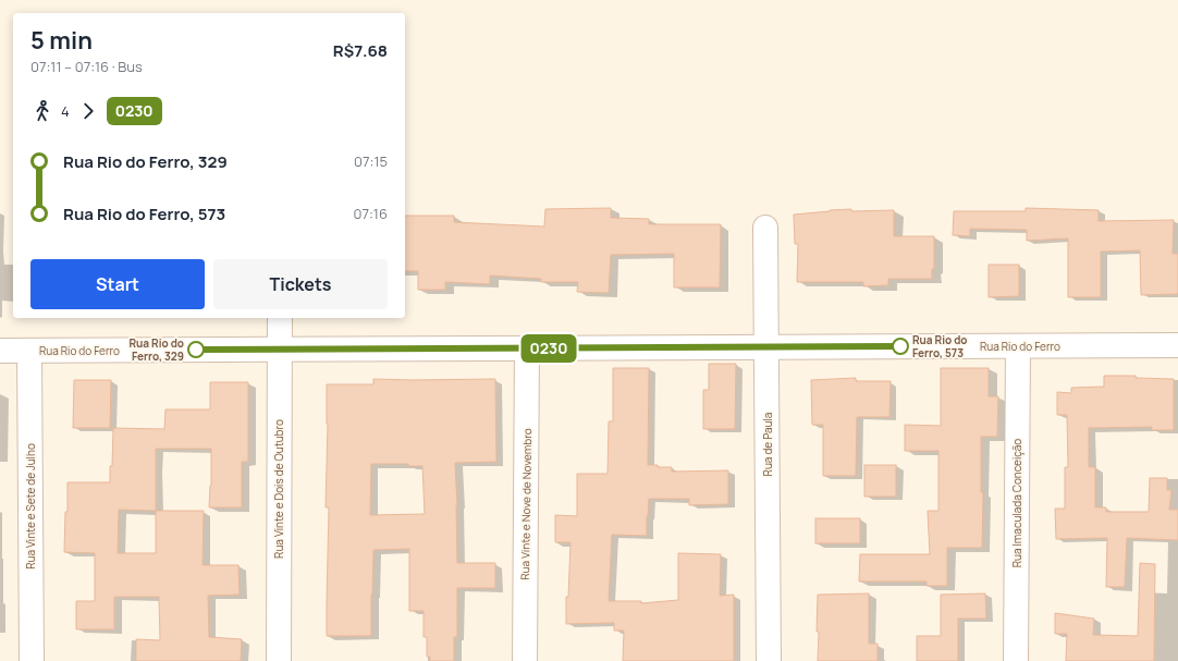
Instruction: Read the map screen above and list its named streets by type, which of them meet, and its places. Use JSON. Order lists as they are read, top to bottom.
{
  "streets": {
    "street": [
      "Rua Rio do Ferro",
      "Rua de Paula",
      "Rua Vinte e Dois de Outubro",
      "Rua Imaculada Conceição",
      "Rua Vinte e Nove de Novembro",
      "Rua Vinte e Sete de Julho"
    ]
  },
  "crossings": [
    ["Rua Rio do Ferro", "Rua de Paula"],
    ["Rua Rio do Ferro", "Rua Vinte e Dois de Outubro"],
    ["Rua Rio do Ferro", "Rua Imaculada Conceição"],
    ["Rua Rio do Ferro", "Rua Vinte e Nove de Novembro"],
    ["Rua Rio do Ferro", "Rua Vinte e Sete de Julho"]
  ],
  "places": ["Rua Rio do Ferro, 573", "Rua Rio do Ferro, 329"],
  "lines": ["bus line 0230"],
  "page": {
    "on_map": "0230",
    "heading": ["5 min", "07:11 – 07:16 · Bus", "R$7.68"],
    "legs": ["4", "0230"],
    "list": [
      {
        "name": "Rua Rio do Ferro, 329",
        "value": "07:15"
      },
      {
        "name": "Rua Rio do Ferro, 573",
        "value": "07:16"
      }
    ],
    "buttons": ["Start", "Tickets"]
  }
}
